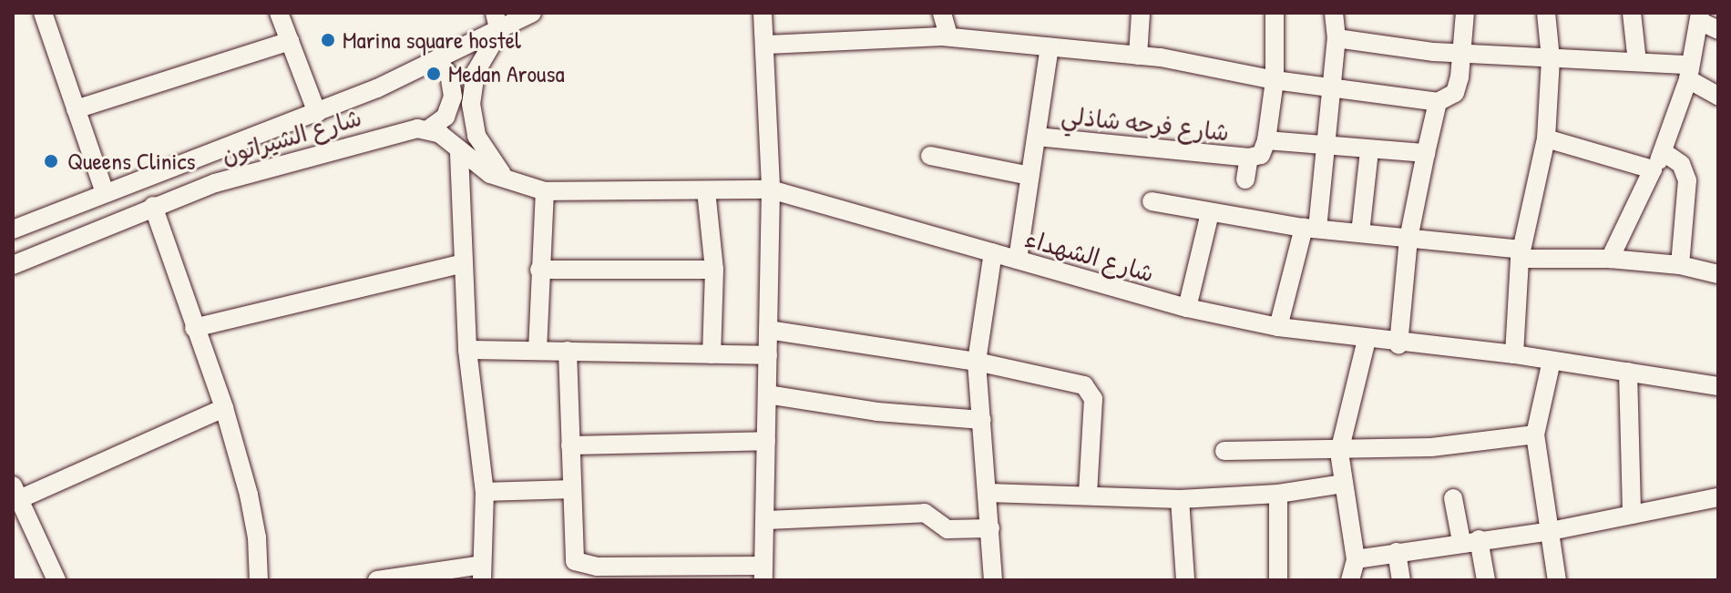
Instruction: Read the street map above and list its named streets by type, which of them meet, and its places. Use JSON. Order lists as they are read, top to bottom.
{
  "streets": {
    "street": ["شارع فرحه شاذلي", "شارع الشيراتون", "شارع الشهداء"]
  },
  "places": ["Marina square hostel", "Medan Arousa", "Queens Clinics"]
}
